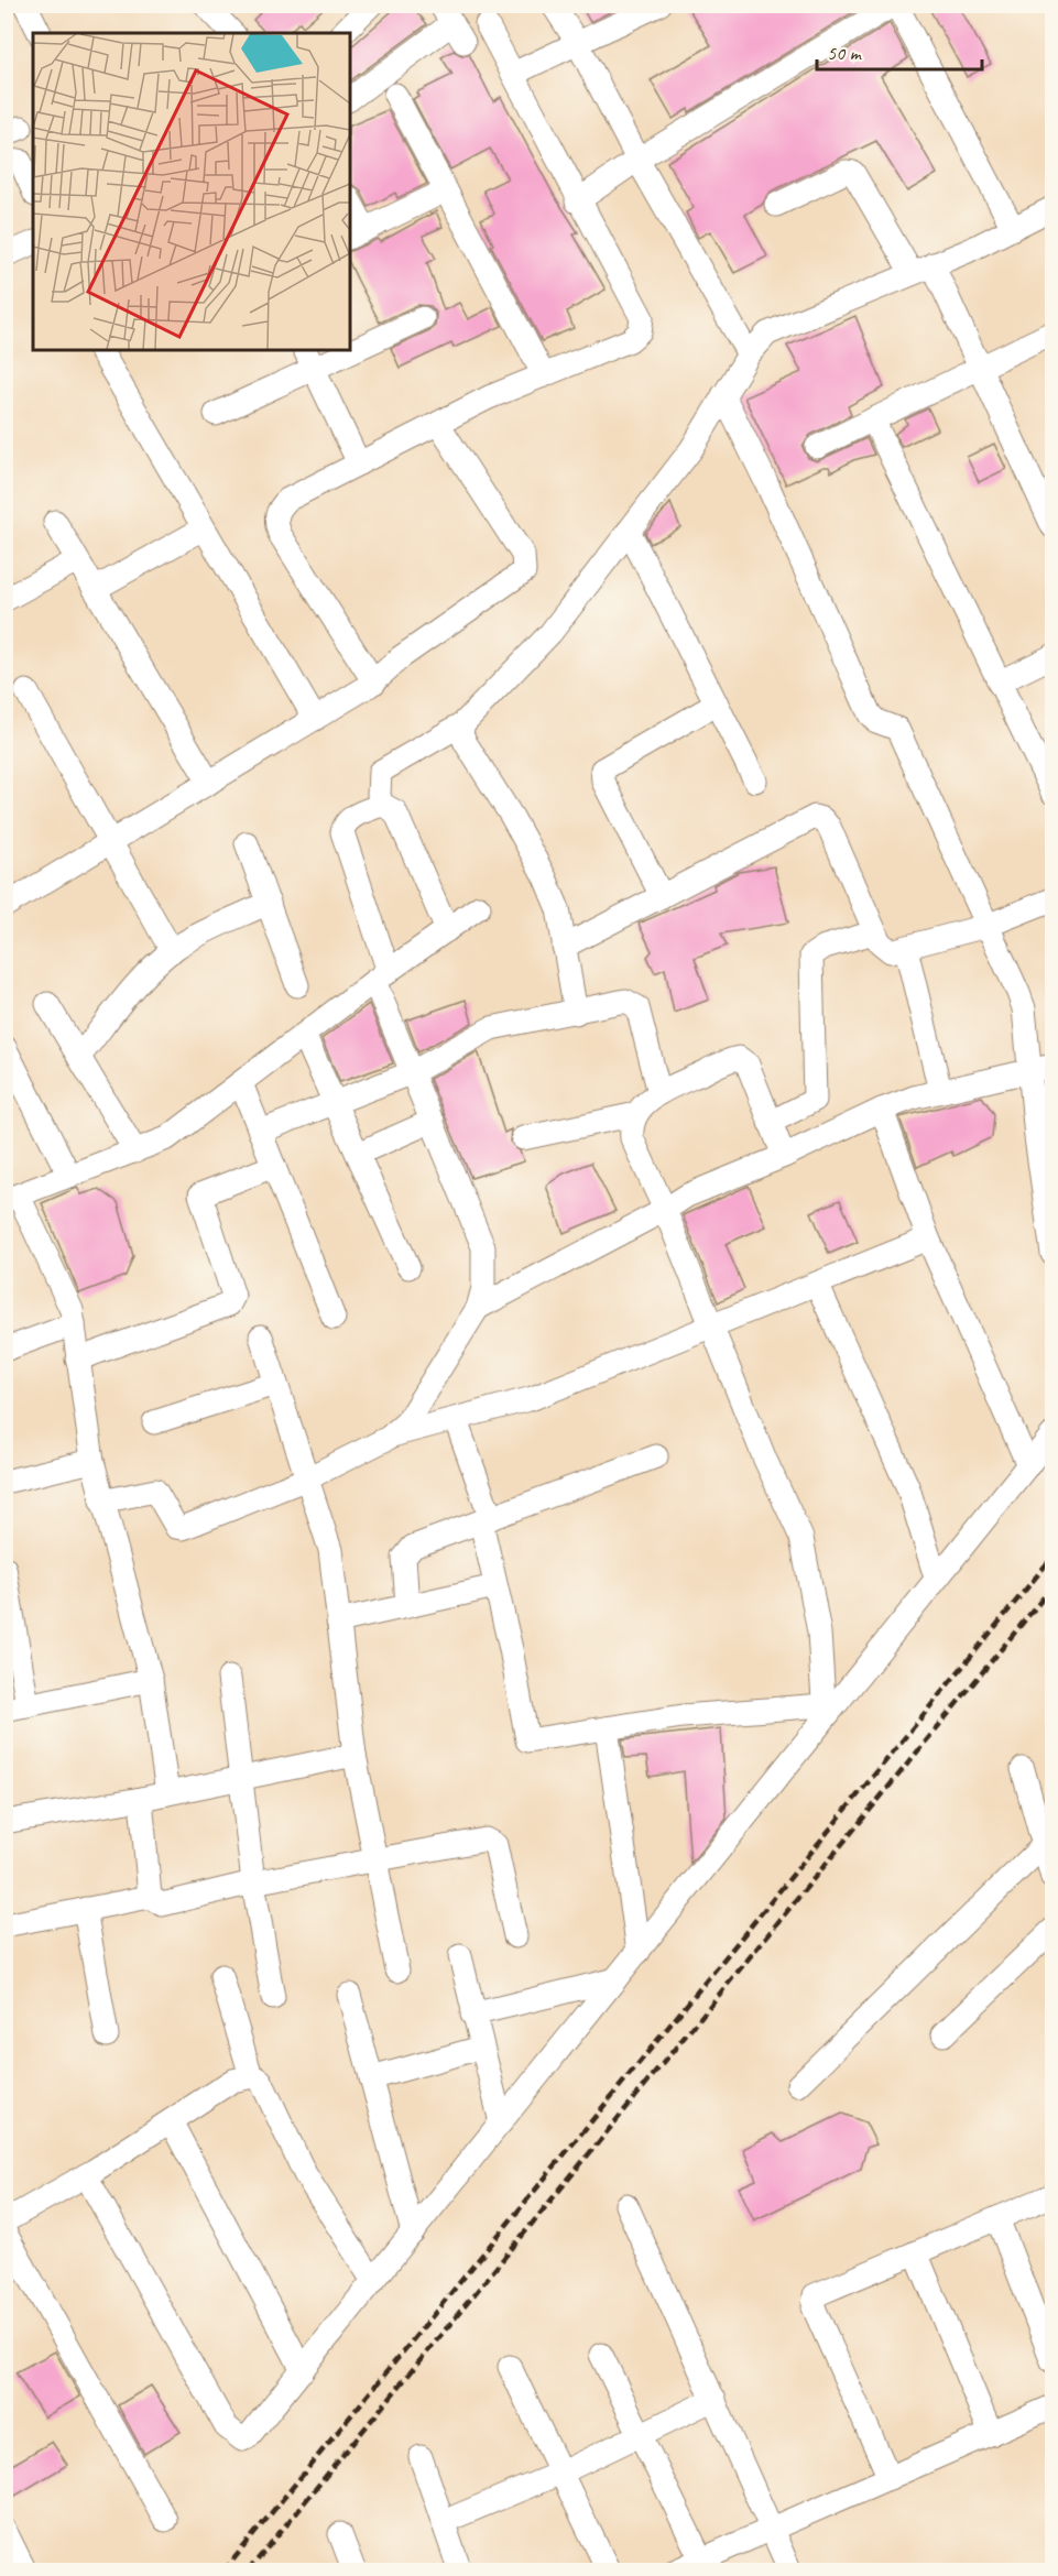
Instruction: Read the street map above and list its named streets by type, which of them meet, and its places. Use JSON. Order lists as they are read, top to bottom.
{
  "scale_bar": "50 m"
}
